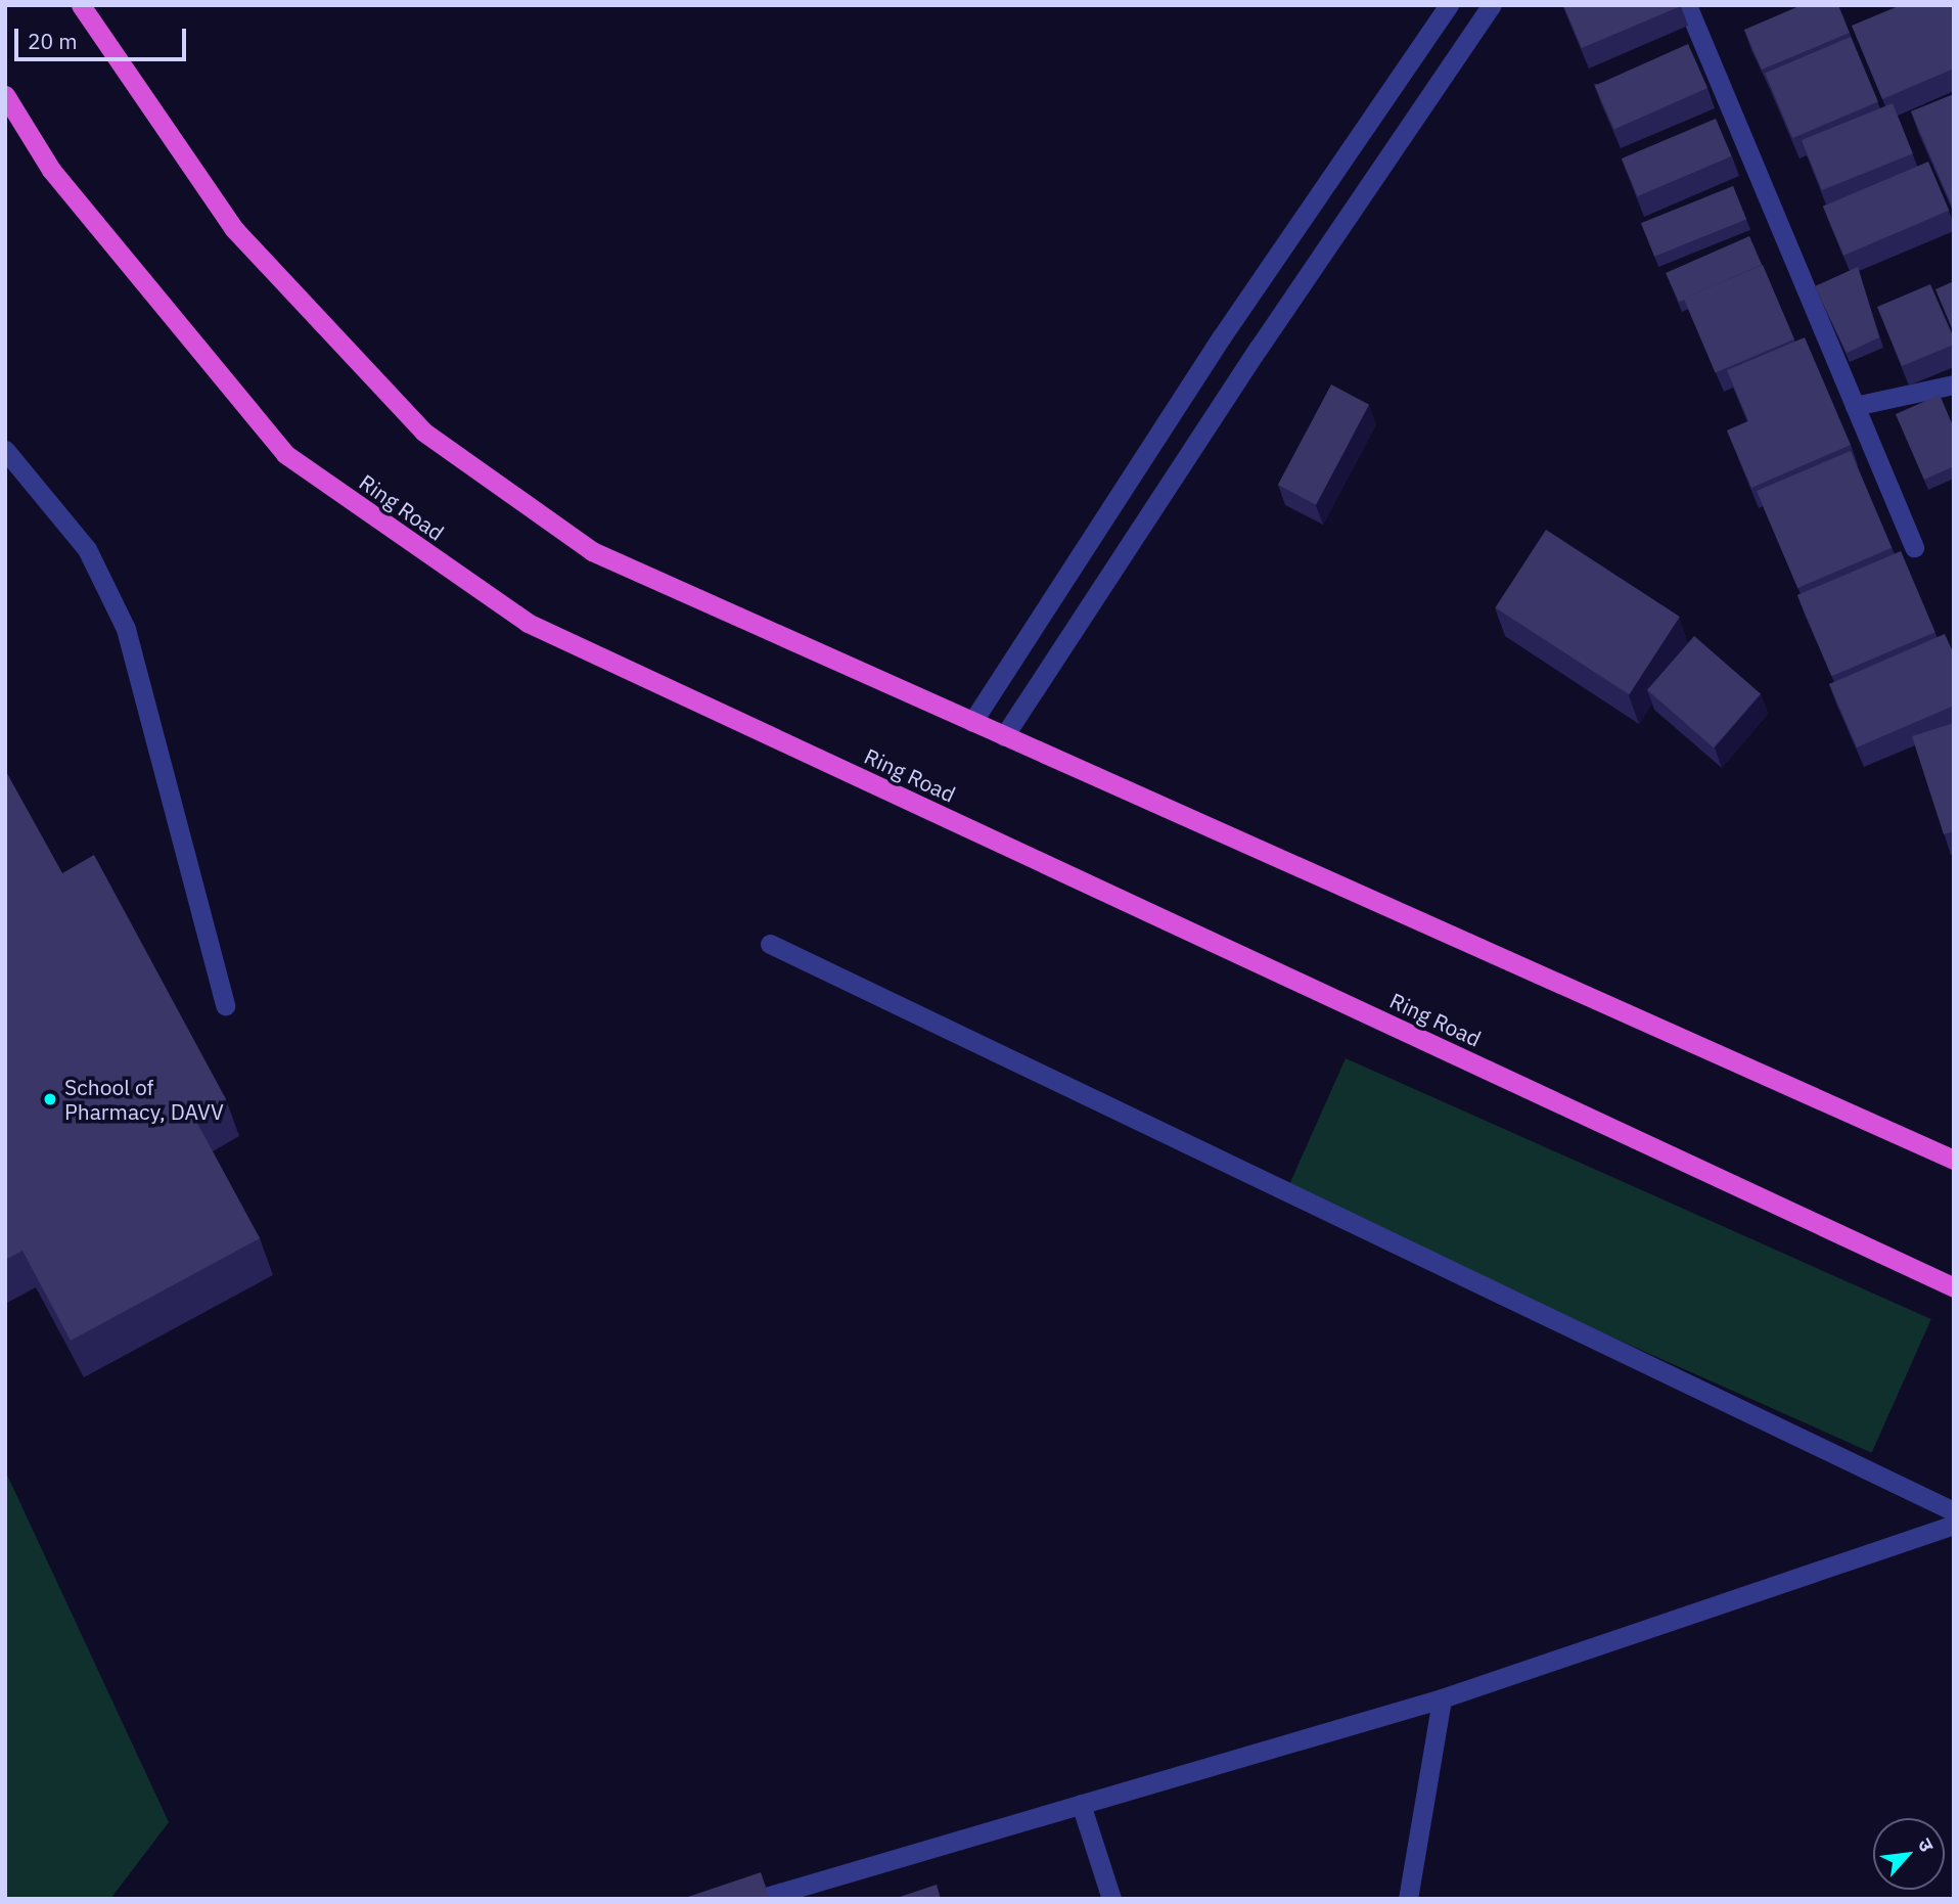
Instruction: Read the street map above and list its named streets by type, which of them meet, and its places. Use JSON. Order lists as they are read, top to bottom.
{
  "streets": {
    "highway": ["Ring Road"]
  },
  "places": ["School of Pharmacy, DAVV"],
  "scale_bar": "20 m",
  "north": "top right"
}
